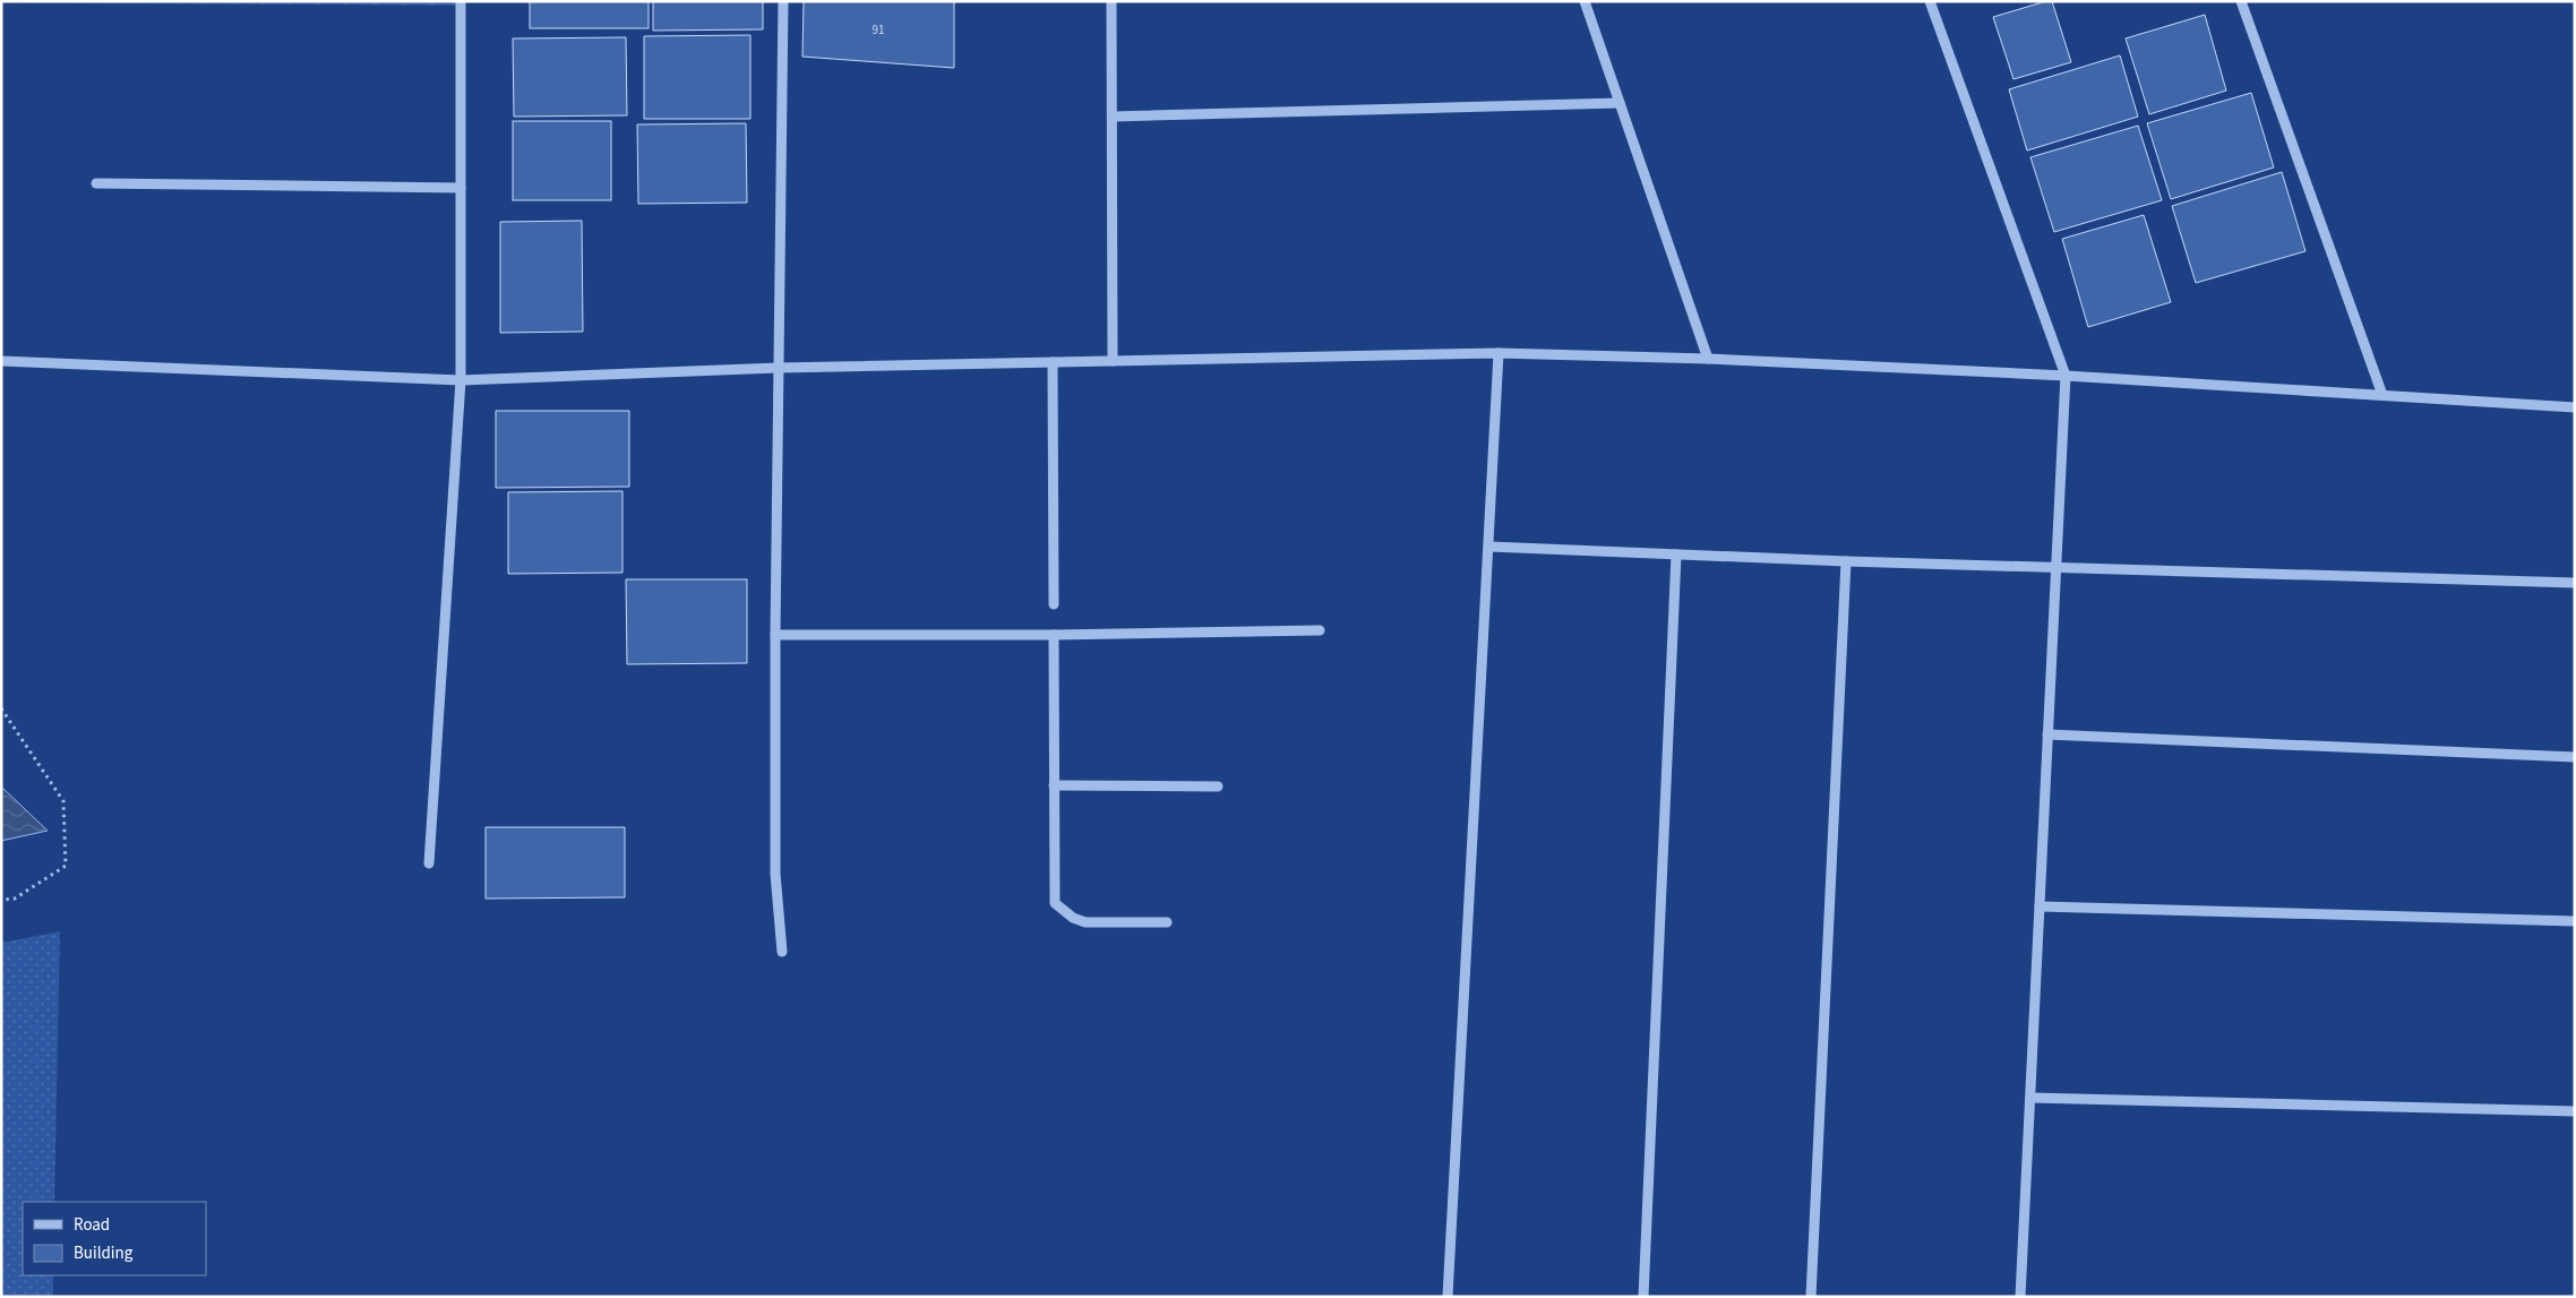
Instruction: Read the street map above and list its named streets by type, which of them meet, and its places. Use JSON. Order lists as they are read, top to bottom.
{
  "house_numbers": ["91"],
  "legend": ["Road", "Building"]
}
